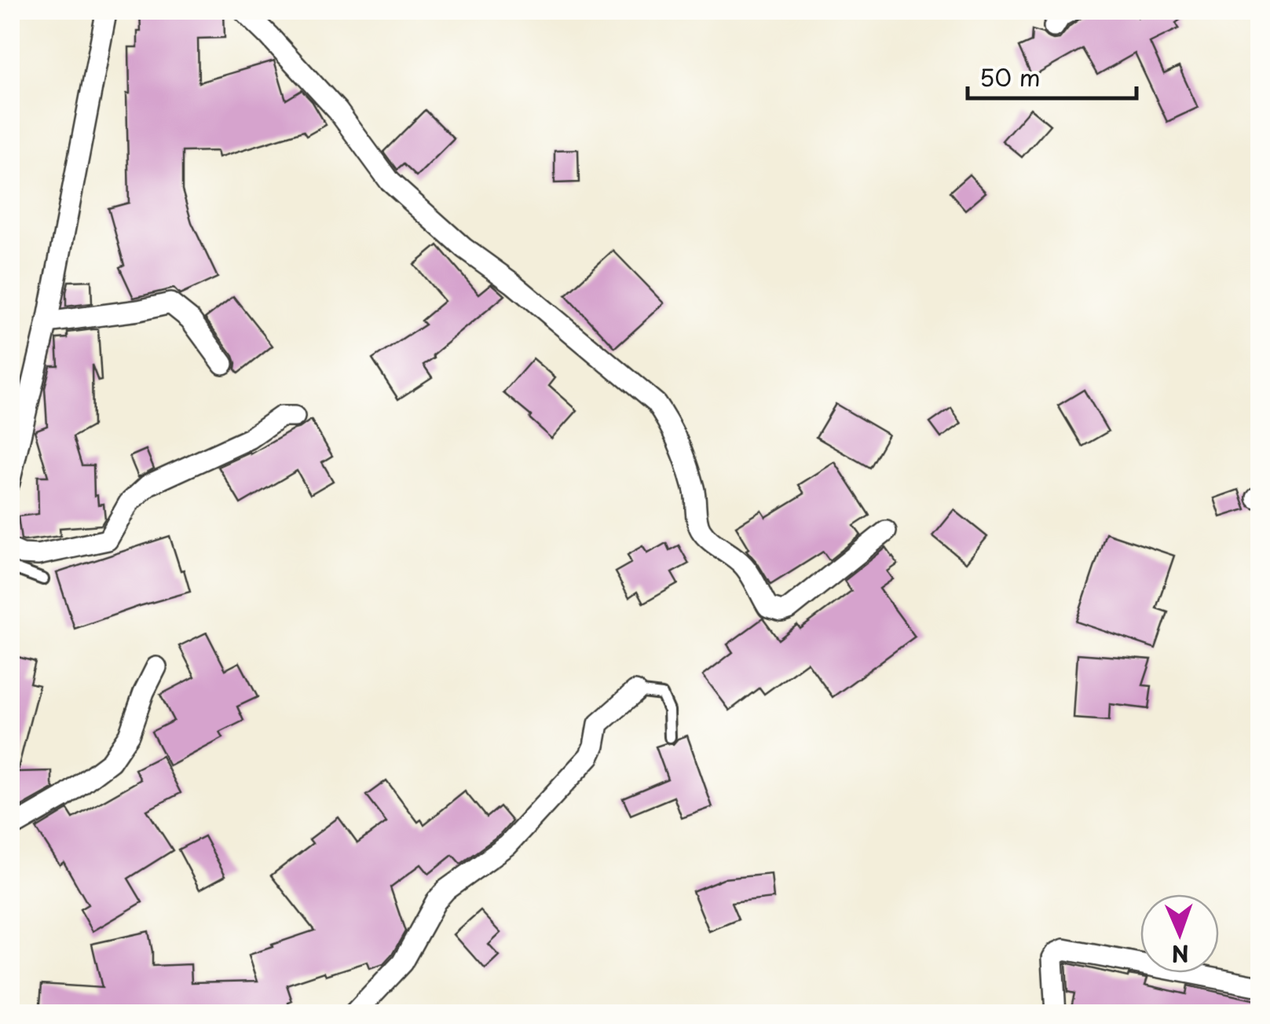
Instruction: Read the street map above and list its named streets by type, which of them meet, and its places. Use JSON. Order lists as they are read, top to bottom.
{
  "scale_bar": "50 m",
  "north": "bottom"
}
